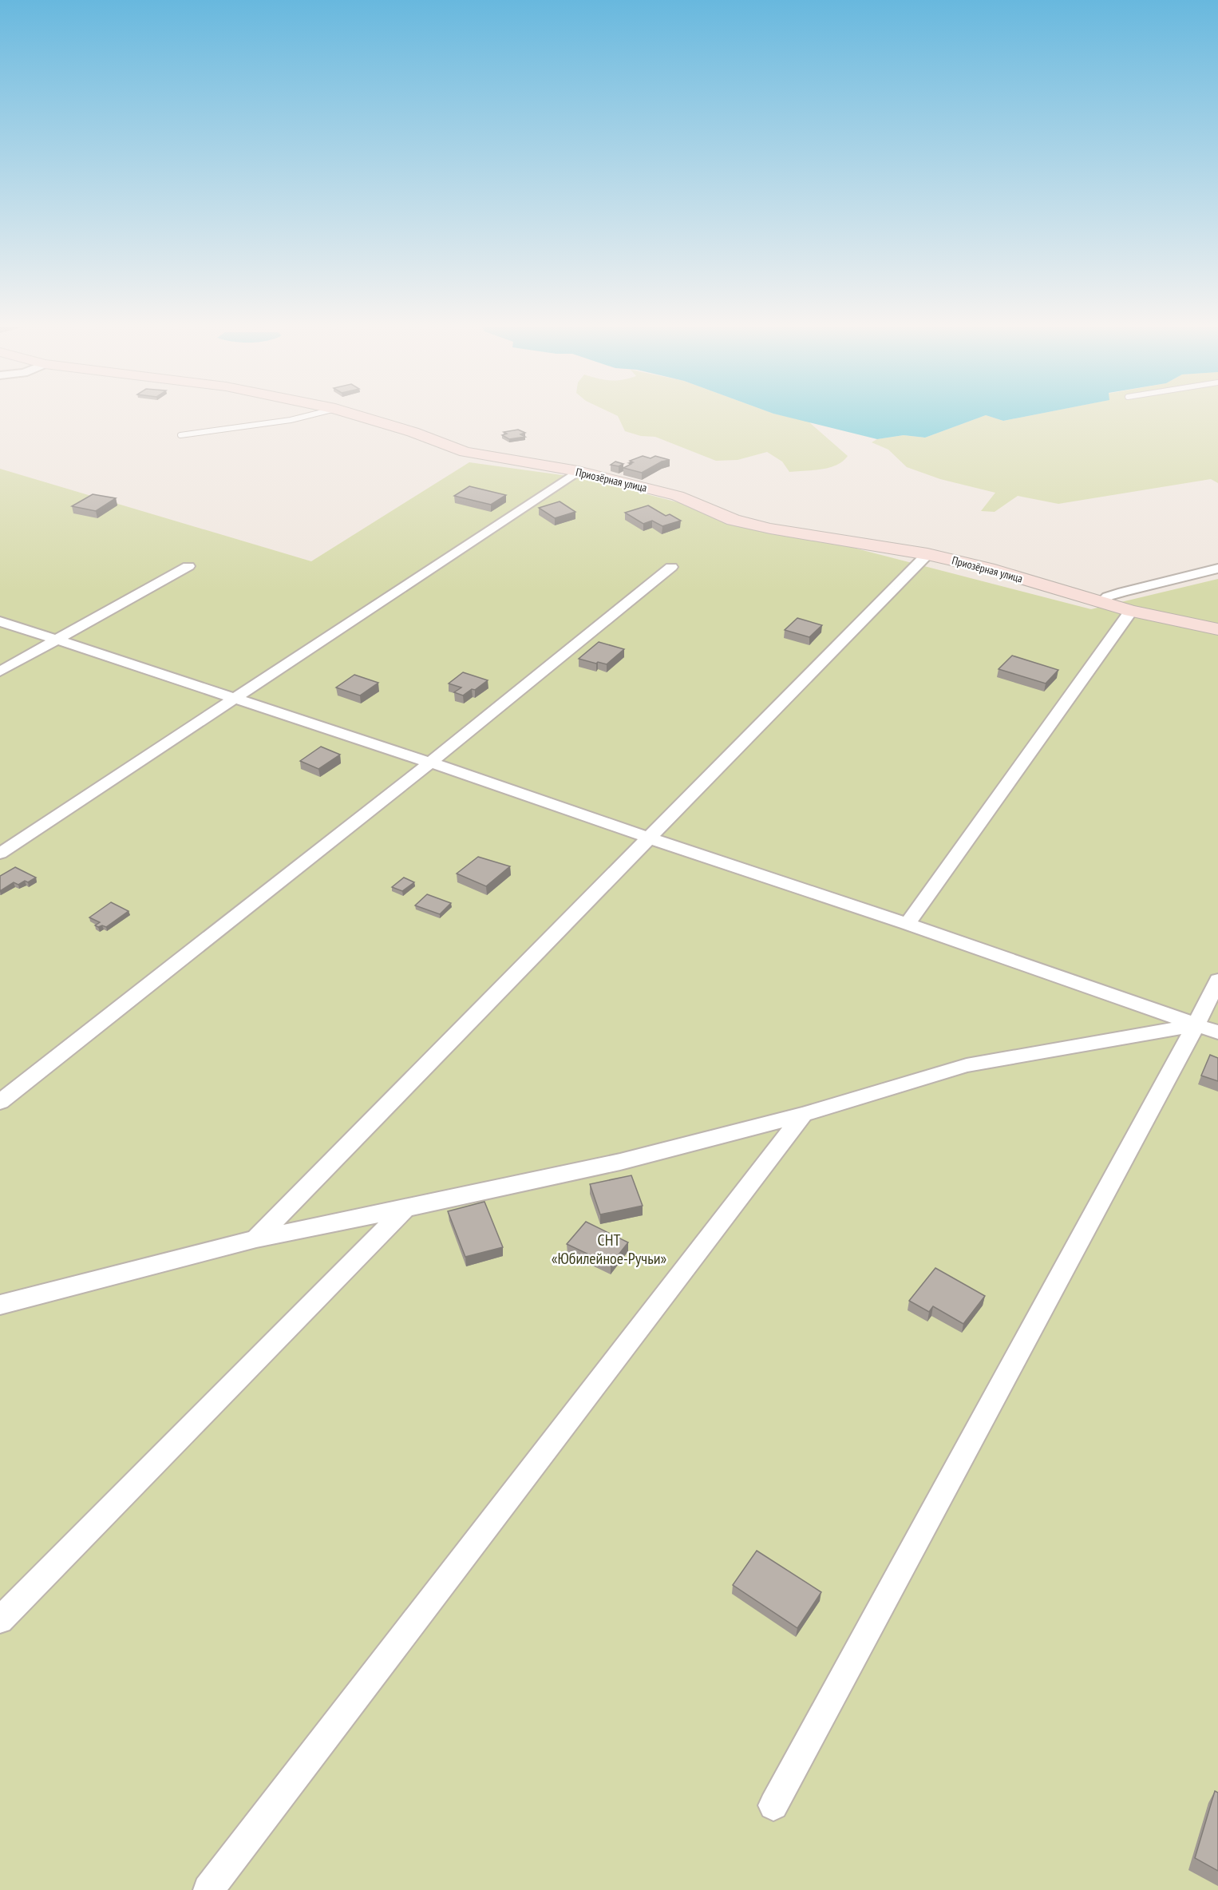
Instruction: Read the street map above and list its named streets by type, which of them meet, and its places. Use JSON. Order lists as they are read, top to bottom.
{
  "streets": {
    "street": ["Приозёрная улица"]
  },
  "parks": ["СНТ «Юбилейное-Ручьи»"]
}
